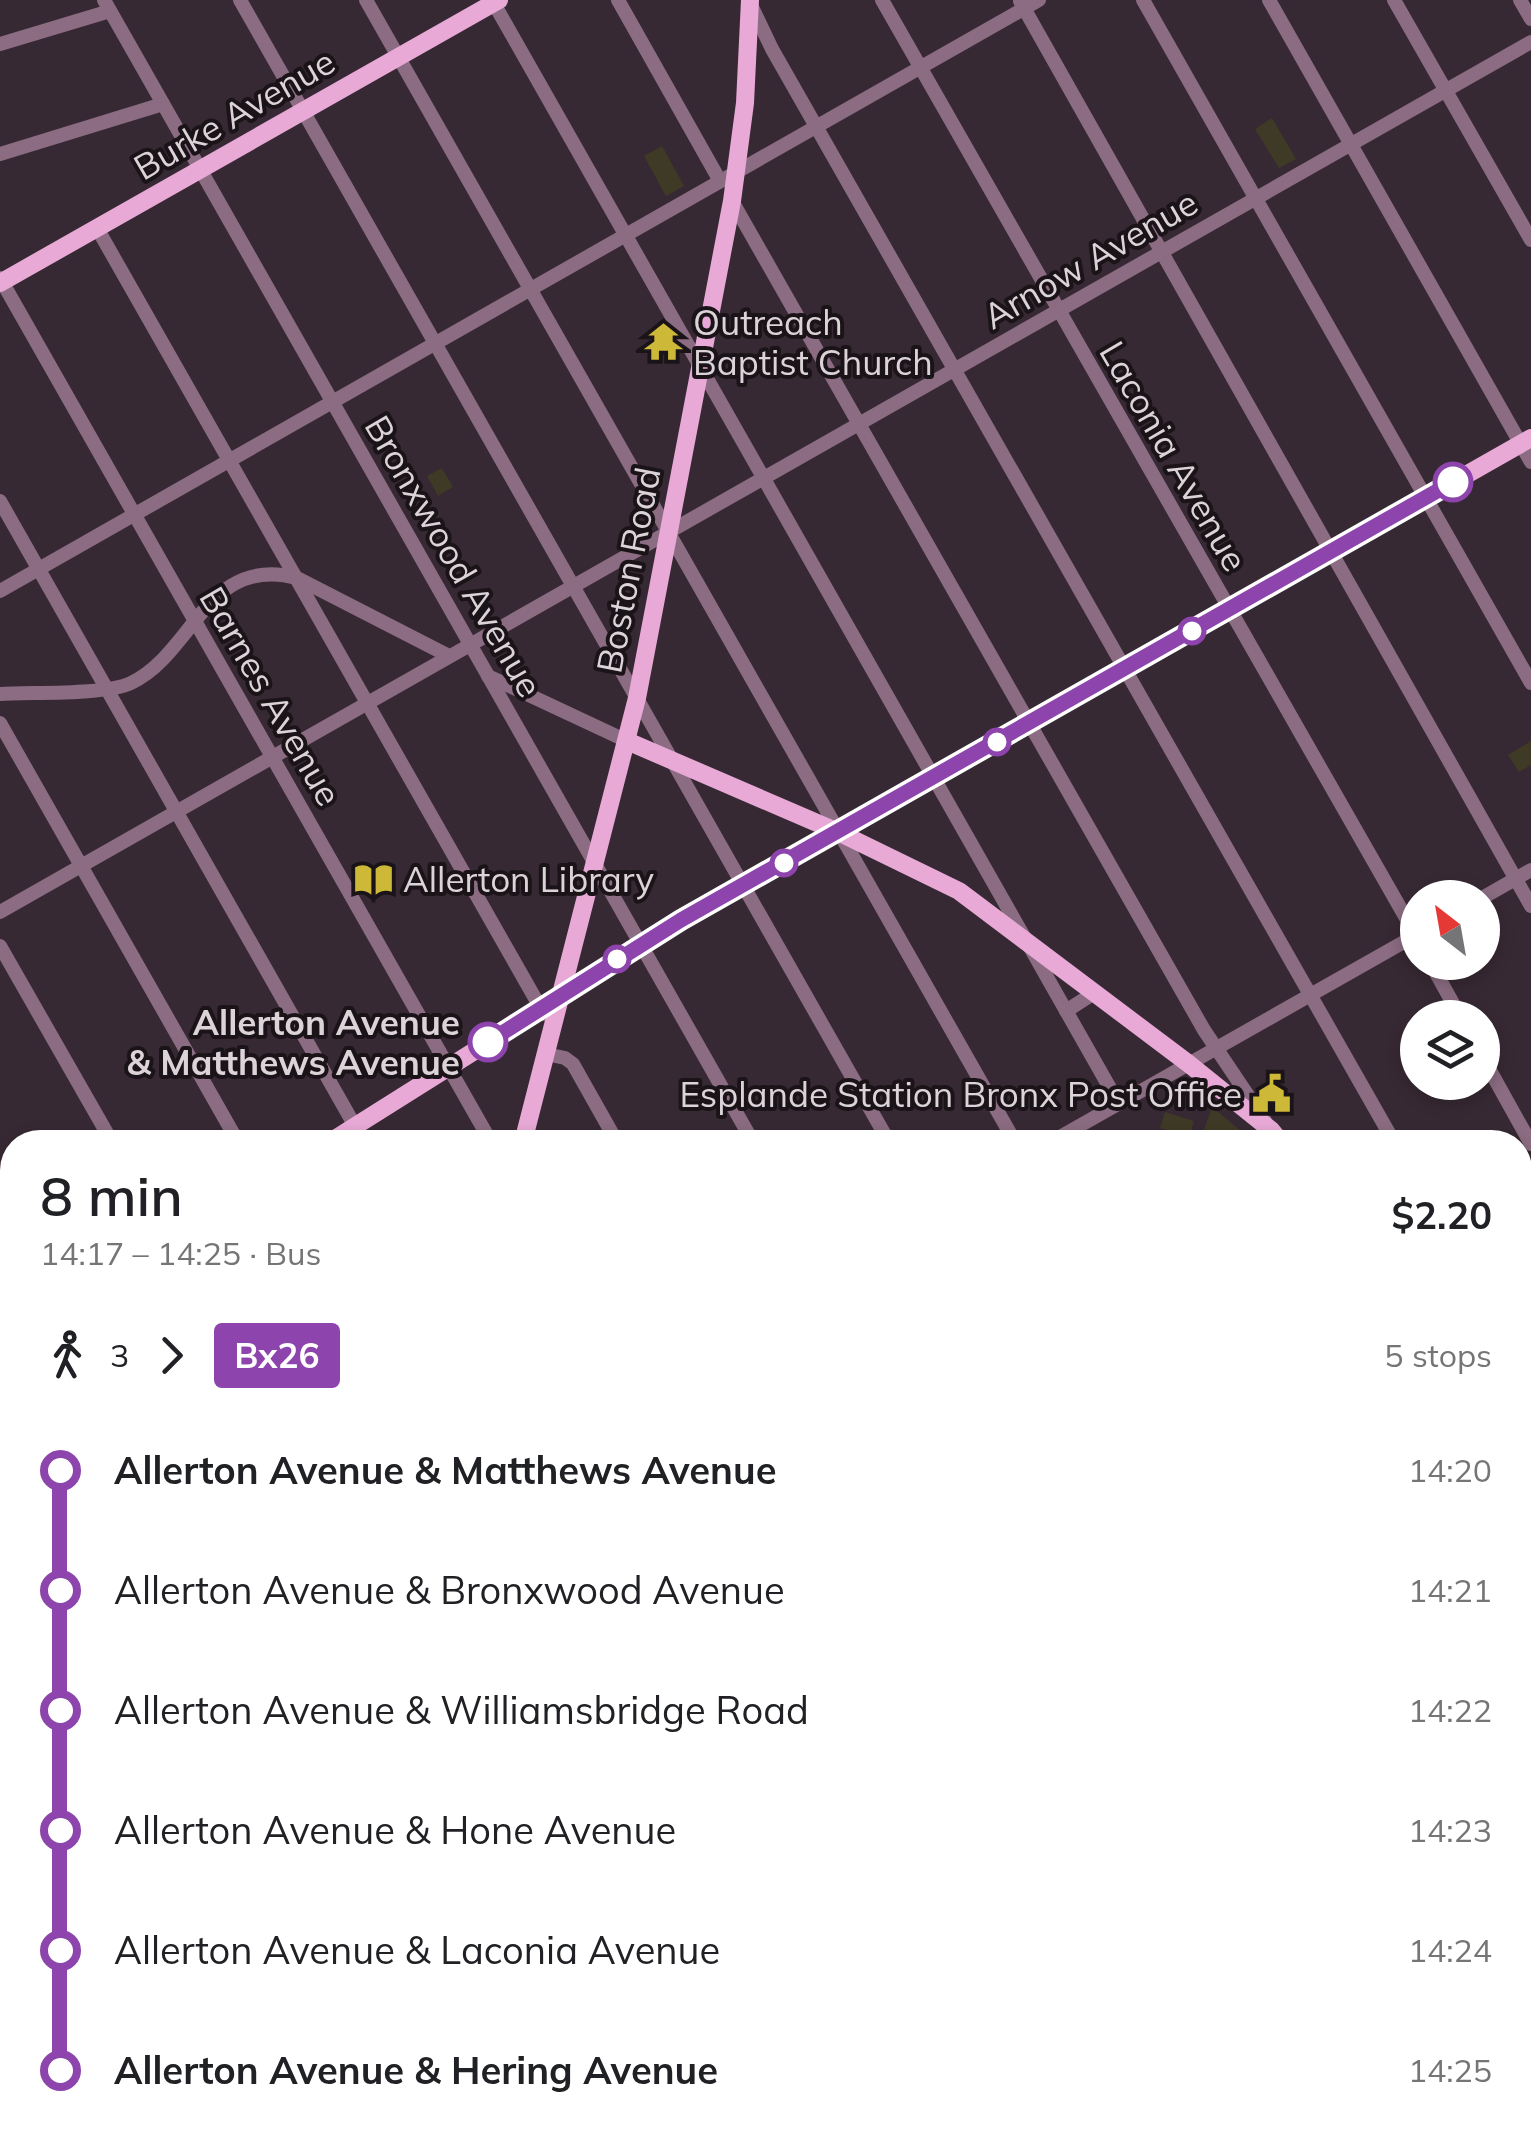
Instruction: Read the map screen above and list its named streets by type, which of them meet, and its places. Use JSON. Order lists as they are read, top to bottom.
{
  "streets": {
    "main road": ["Burke Avenue", "Boston Road"],
    "street": [
      "Arnow Avenue",
      "Laconia Avenue",
      "Bronxwood Avenue",
      "Barnes Avenue"
    ]
  },
  "crossings": [
    ["Burke Avenue", "Bronxwood Avenue"],
    ["Burke Avenue", "Barnes Avenue"],
    ["Arnow Avenue", "Laconia Avenue"],
    ["Arnow Avenue", "Bronxwood Avenue"],
    ["Arnow Avenue", "Boston Road"],
    ["Arnow Avenue", "Barnes Avenue"],
    ["Bronxwood Avenue", "Boston Road"]
  ],
  "places": {
    "temple": ["Outreach Baptist Church"],
    "library": ["Allerton Library"],
    "other": ["Allerton Avenue & Matthews Avenue"],
    "public building": ["Esplande Station Bronx Post Office"]
  },
  "lines": ["bus line Bx26"],
  "north": "top left",
  "page": {
    "heading": ["8 min", "14:17 – 14:25 · Bus", "$2.20"],
    "legs": ["3", "Bx26", "5 stops"],
    "list": [
      {
        "name": "Allerton Avenue & Matthews Avenue",
        "value": "14:20"
      },
      {
        "name": "Allerton Avenue & Bronxwood Avenue",
        "value": "14:21"
      },
      {
        "name": "Allerton Avenue & Williamsbridge Road",
        "value": "14:22"
      },
      {
        "name": "Allerton Avenue & Hone Avenue",
        "value": "14:23"
      },
      {
        "name": "Allerton Avenue & Laconia Avenue",
        "value": "14:24"
      },
      {
        "name": "Allerton Avenue & Hering Avenue",
        "value": "14:25"
      }
    ]
  }
}
